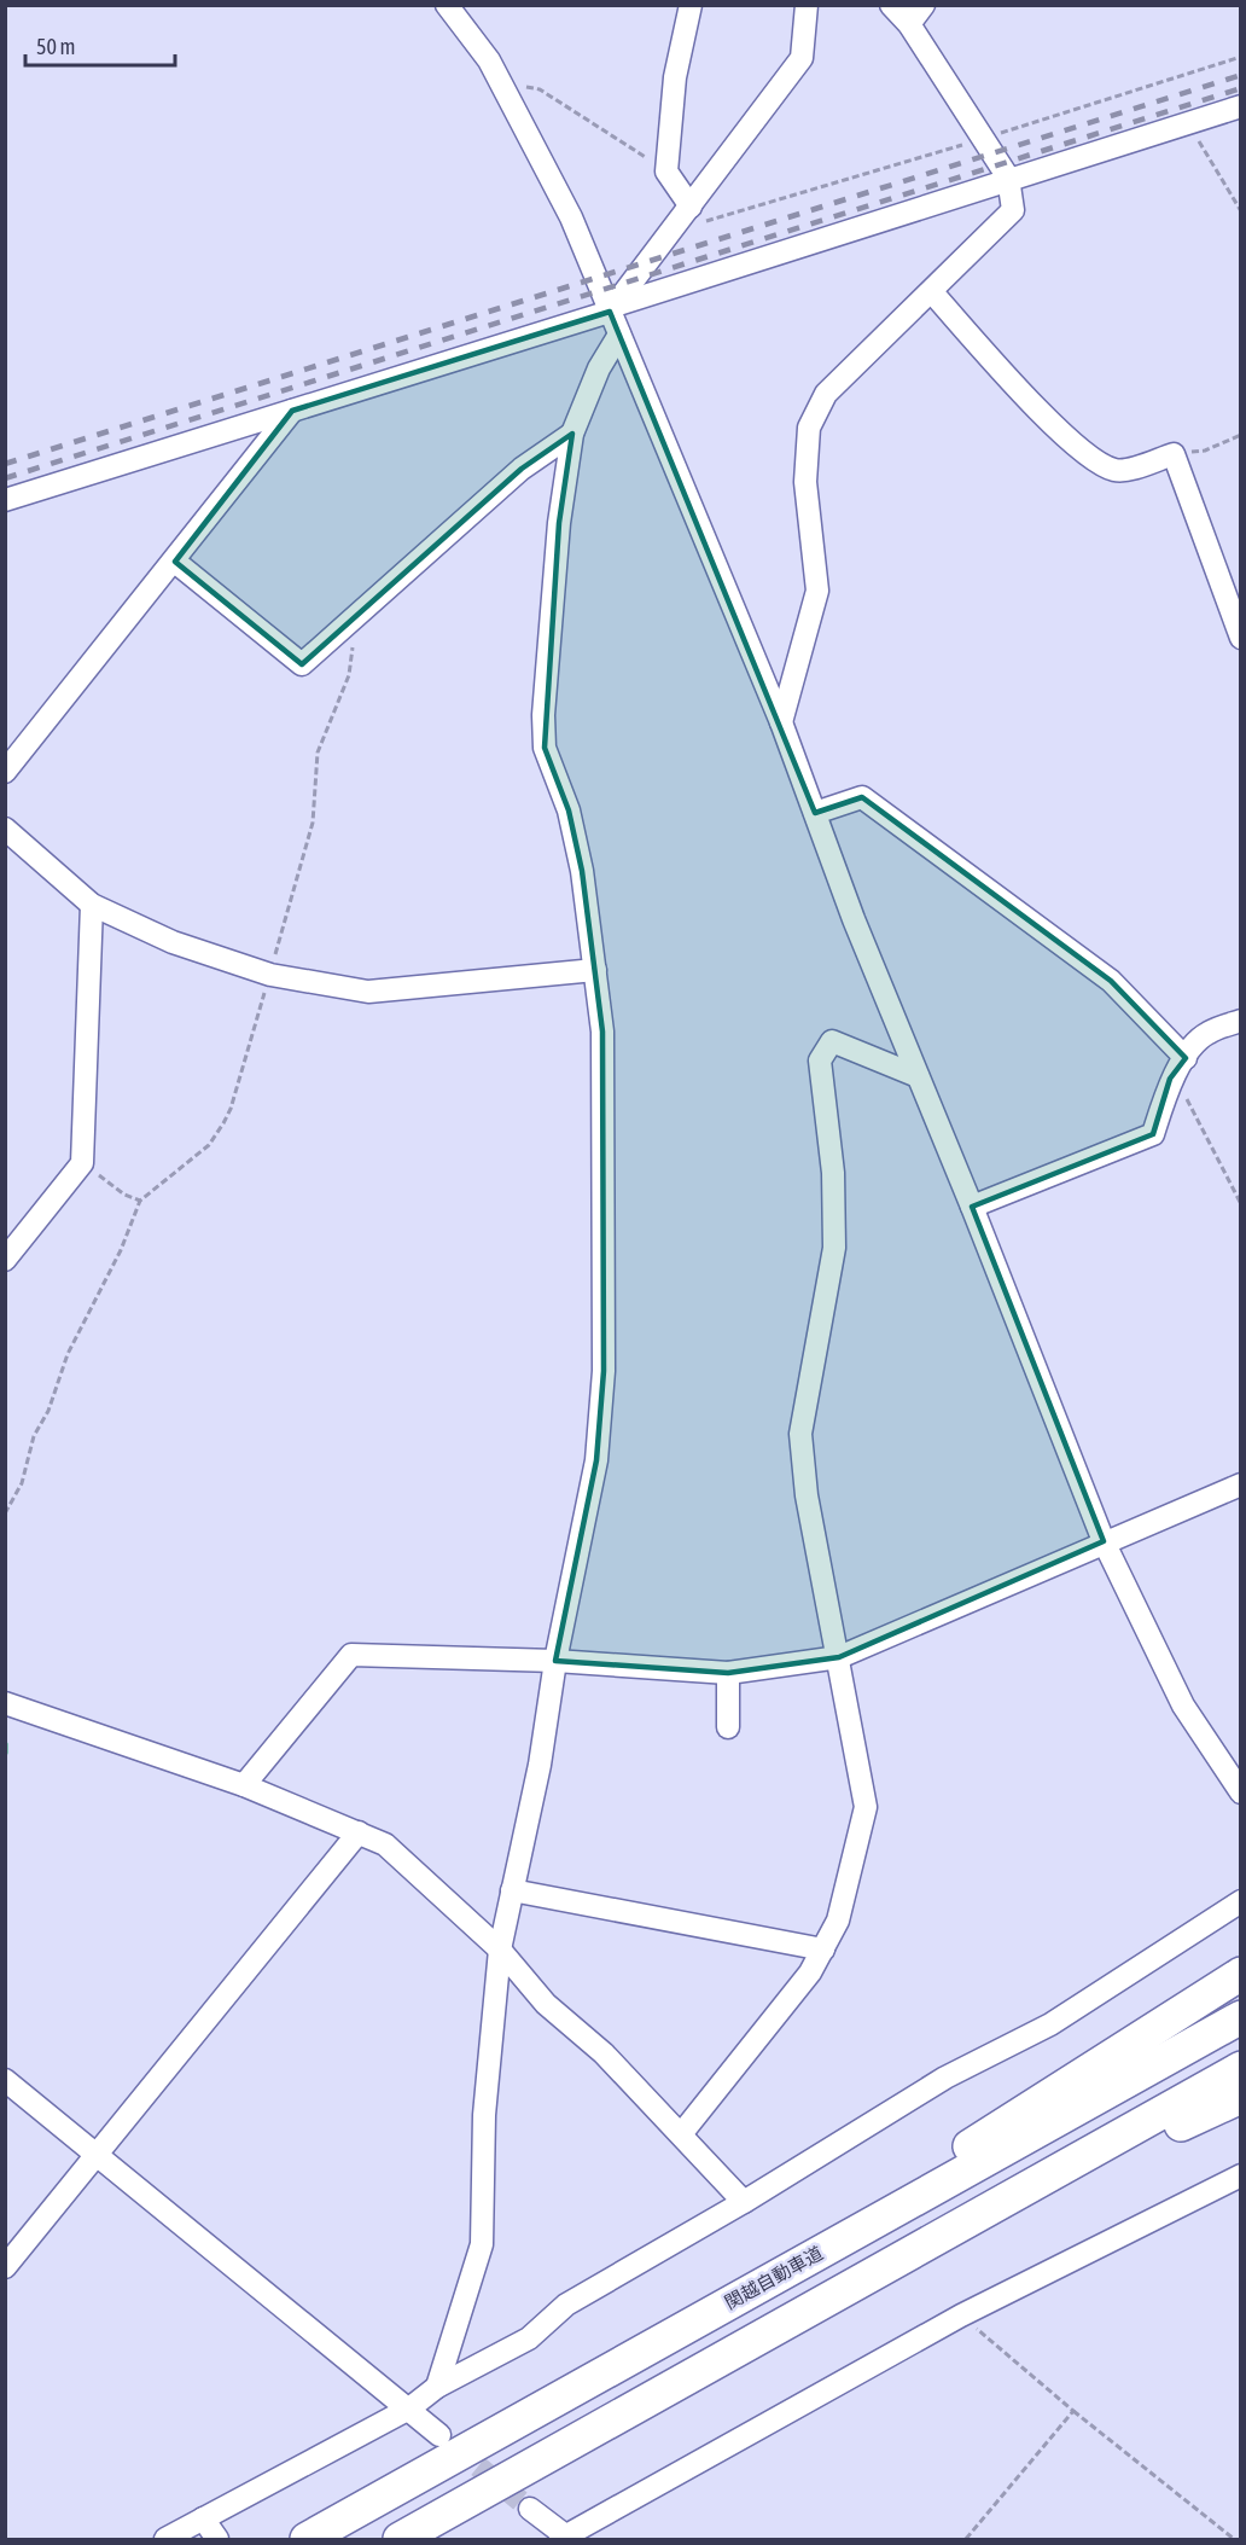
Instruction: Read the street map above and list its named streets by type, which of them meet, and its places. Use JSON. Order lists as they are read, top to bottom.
{
  "streets": {
    "highway": ["関越自動車道"]
  },
  "scale_bar": "50 m"
}
